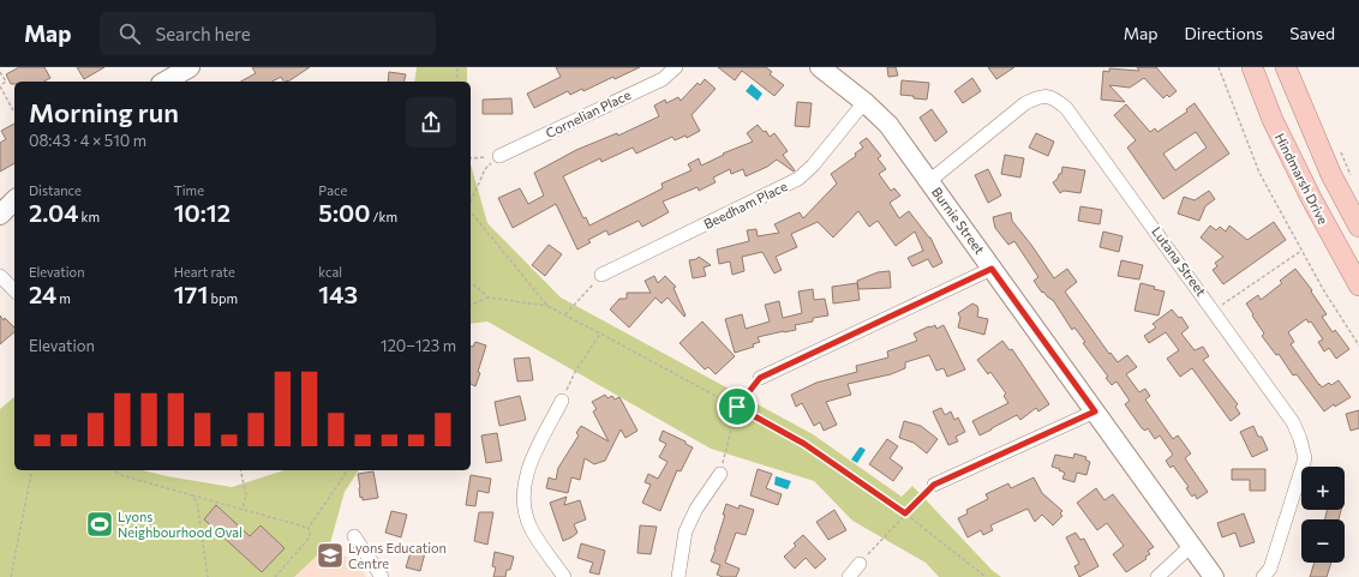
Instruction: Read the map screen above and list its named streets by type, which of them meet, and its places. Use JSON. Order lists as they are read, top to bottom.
{
  "streets": {
    "main road": ["Hindmarsh Drive"],
    "street": [
      "Cornelian Place",
      "Beedham Place",
      "Burnie Street",
      "Lutana Street"
    ]
  },
  "crossings": [
    ["Beedham Place", "Burnie Street"],
    ["Burnie Street", "Lutana Street"]
  ],
  "places": {
    "sports": ["Lyons Neighbourhood Oval"],
    "school or university": ["Lyons Education Centre"]
  },
  "page": {
    "header": "Map",
    "search": "Search here",
    "nav": ["Map", "Directions", "Saved"],
    "heading": ["Morning run", "08:43 · 4 × 510 m"],
    "stats": [
      ["Distance", "2.04 km"],
      ["Time", "10:12"],
      ["Pace", "5:00 /km"],
      ["Elevation", "24 m"],
      ["Heart rate", "171 bpm"],
      ["kcal", "143"]
    ],
    "chart": ["Elevation", "120–123 m"],
    "map_buttons": ["+", "−"]
  }
}
